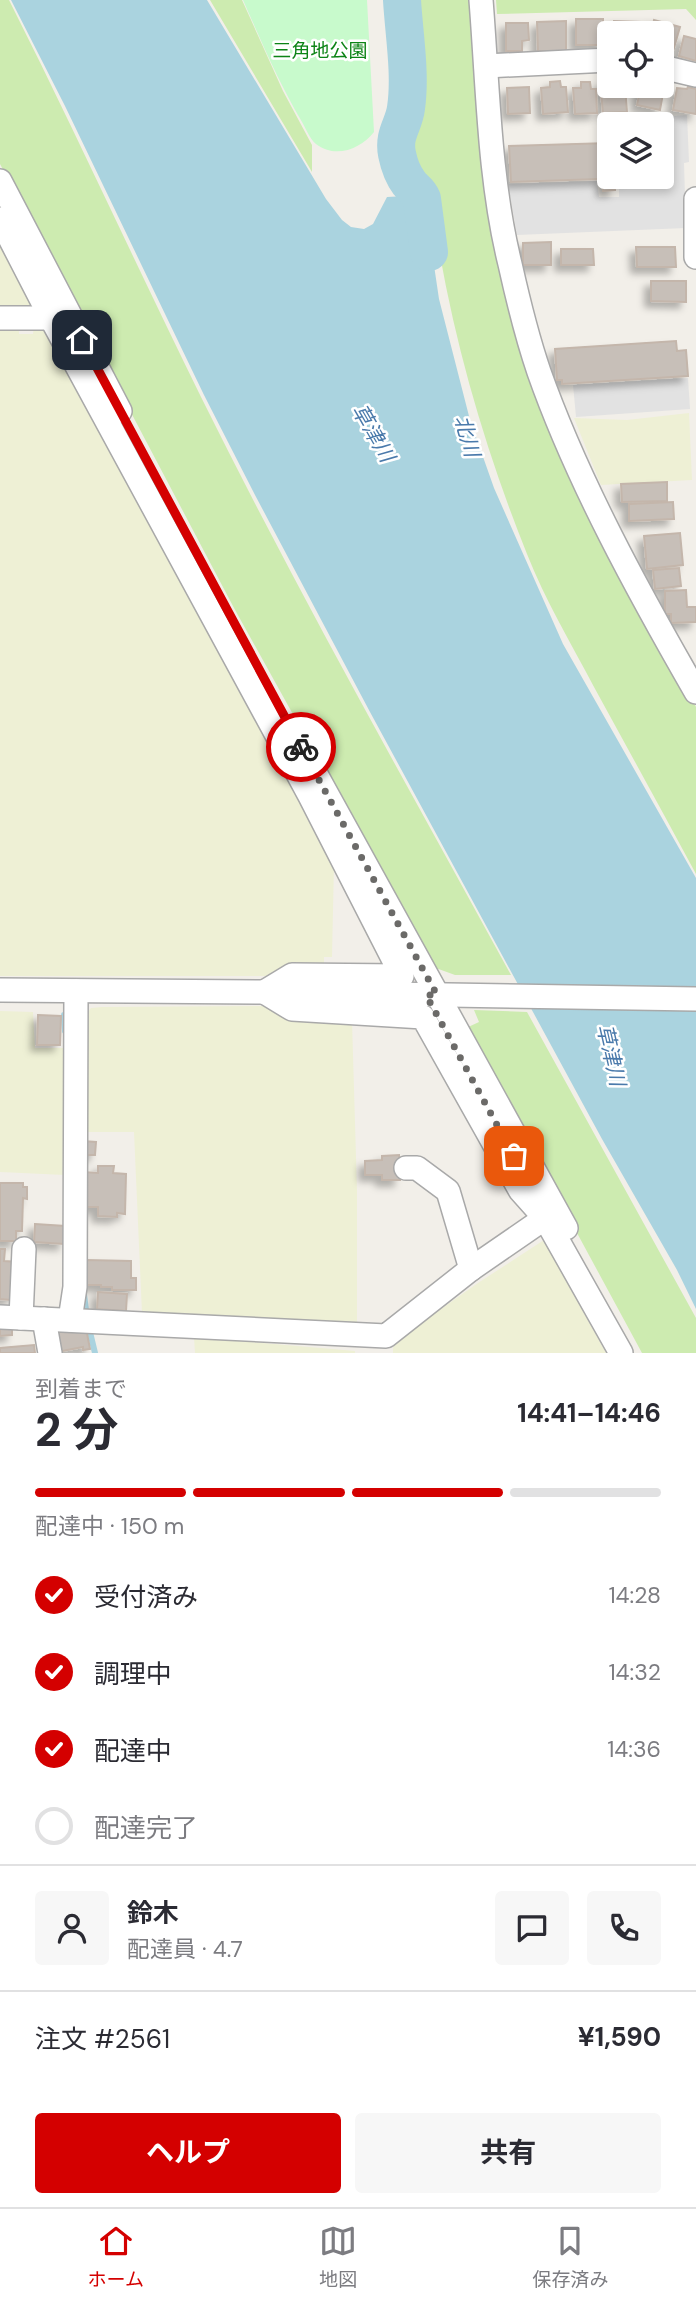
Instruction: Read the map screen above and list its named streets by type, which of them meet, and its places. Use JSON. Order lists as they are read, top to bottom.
{
  "water": ["草津川", "北川"],
  "parks": ["三角地公園"],
  "page": {
    "heading": ["2 分", "到着まで", "14:41–14:46"],
    "panel": [
      "鈴木",
      "配達員 · 4.7",
      "注文 #2561",
      "¥1,590"
    ],
    "bar": "配達中 · 150 m",
    "list": [
      ["受付済み", "14:28"],
      ["調理中", "14:32"],
      ["配達中", "14:36"],
      "配達完了"
    ],
    "buttons": ["ヘルプ", "共有"],
    "tabs": ["ホーム", "地図", "保存済み"]
  }
}
